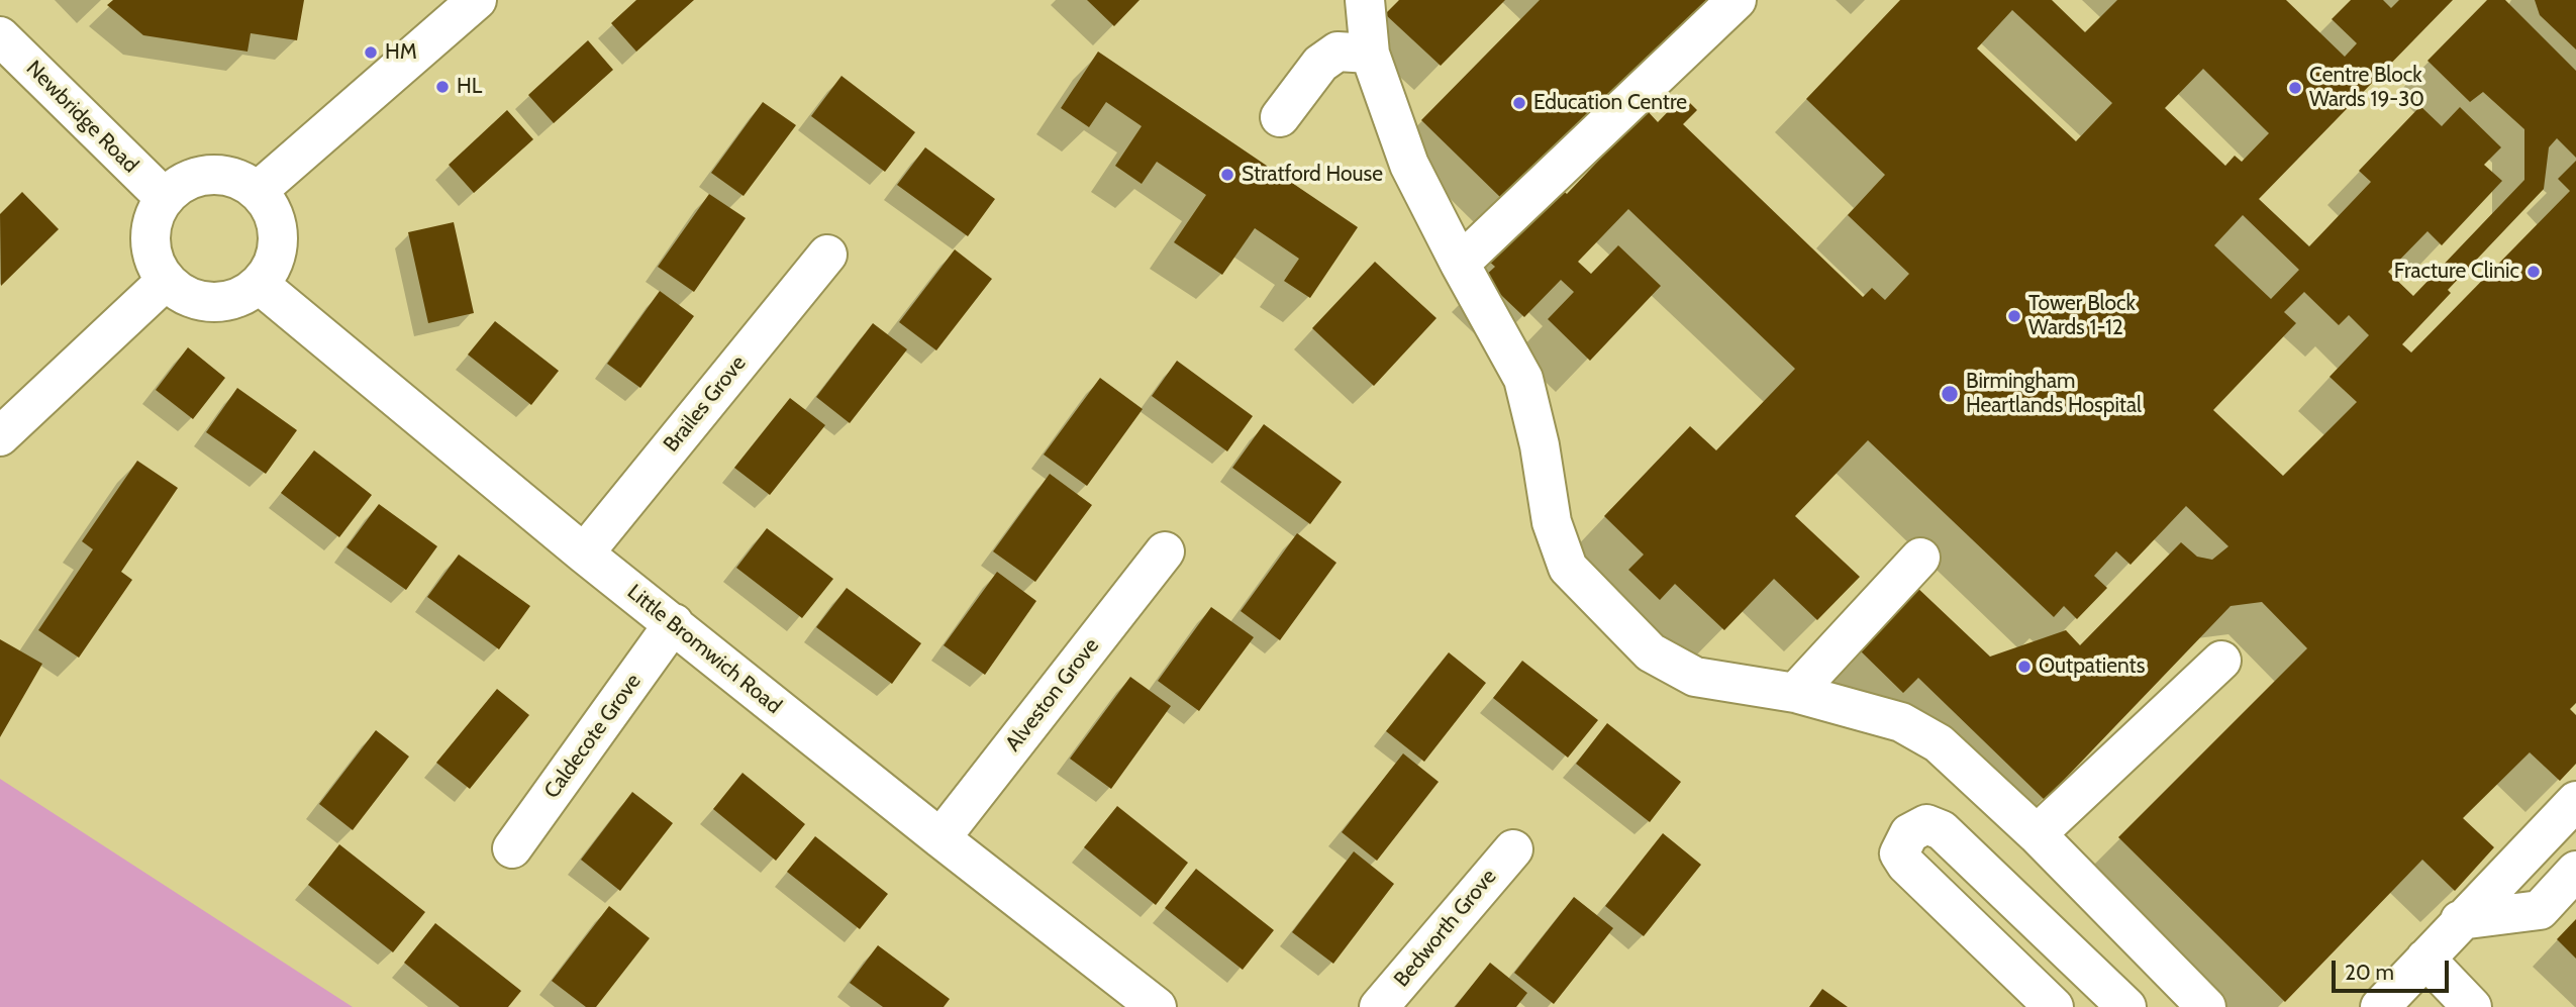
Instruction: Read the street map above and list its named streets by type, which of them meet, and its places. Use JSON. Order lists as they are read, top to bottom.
{
  "streets": {
    "street": [
      "Newbridge Road",
      "Brailes Grove",
      "Little Bromwich Road",
      "Alveston Grove",
      "Caldecote Grove",
      "Bedworth Grove"
    ]
  },
  "crossings": [
    ["Newbridge Road", "Little Bromwich Road"],
    ["Brailes Grove", "Little Bromwich Road"],
    ["Little Bromwich Road", "Alveston Grove"],
    ["Little Bromwich Road", "Caldecote Grove"]
  ],
  "places": [
    "HM",
    "HL",
    "Centre Block Wards 19-30",
    "Education Centre",
    "Stratford House",
    "Fracture Clinic",
    "Tower Block Wards 1-12",
    "Birmingham Heartlands Hospital",
    "Outpatients"
  ],
  "scale_bar": "20 m"
}
